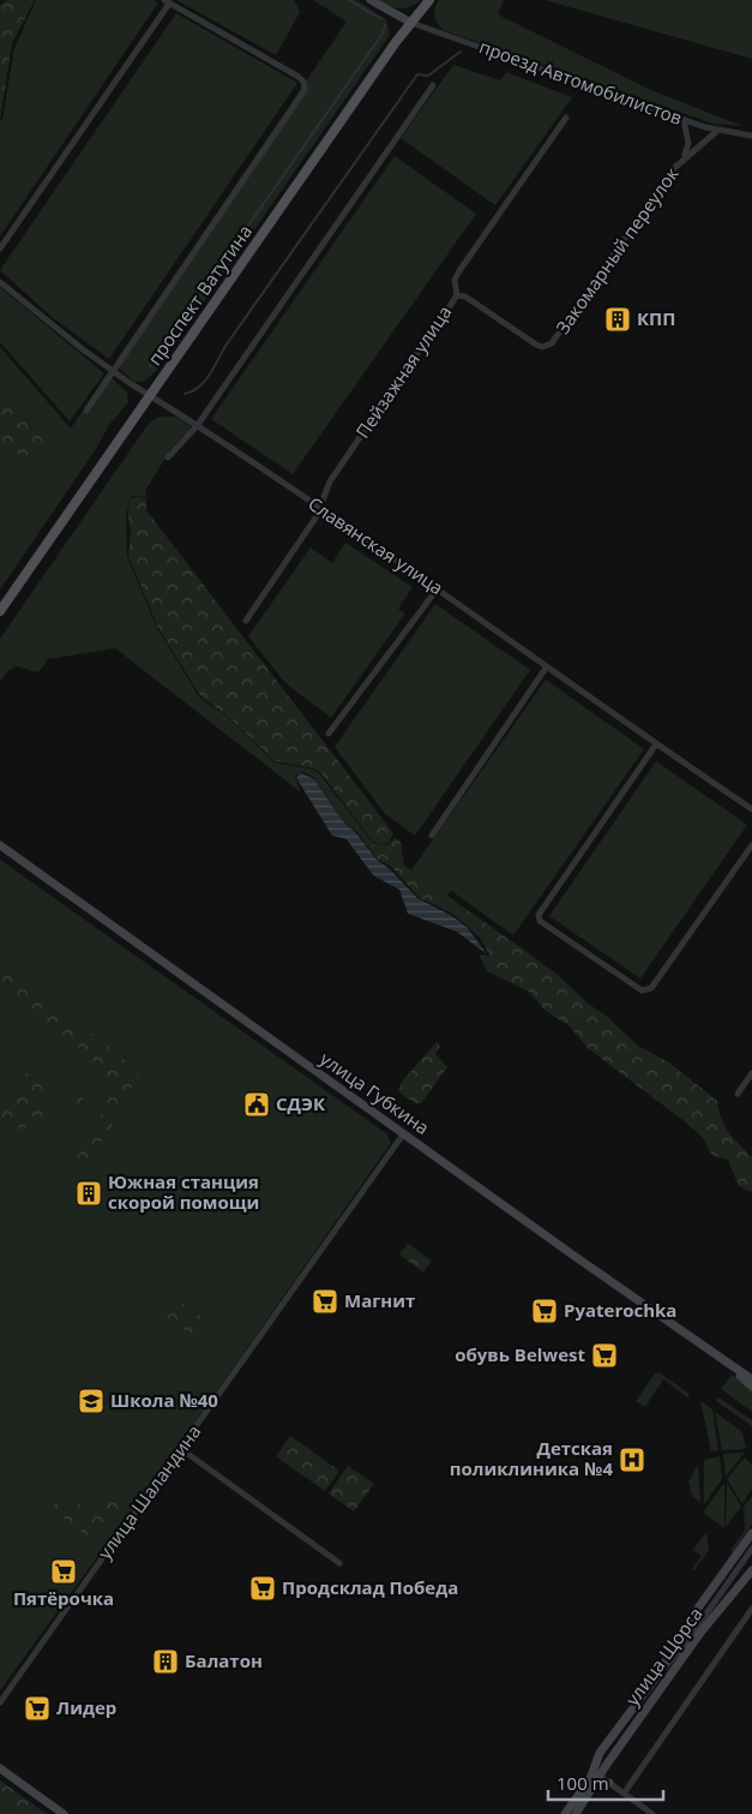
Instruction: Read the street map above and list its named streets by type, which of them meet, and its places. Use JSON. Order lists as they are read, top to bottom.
{
  "streets": {
    "main road": ["проспект Ватутина", "улица Губкина", "улица Щорса"],
    "street": [
      "проезд Автомобилистов",
      "Закомарный переулок",
      "Пейзажная улица",
      "Славянская улица",
      "улица Шаландина"
    ]
  },
  "crossings": [
    ["проезд Автомобилистов", "Закомарный переулок"],
    ["проезд Автомобилистов", "проспект Ватутина"],
    ["Закомарный переулок", "Пейзажная улица"],
    ["проспект Ватутина", "Славянская улица"],
    ["Пейзажная улица", "Славянская улица"],
    ["улица Губкина", "улица Шаландина"]
  ],
  "places": {
    "building": ["КПП", "Южная станция скорой помощи", "Балатон"],
    "public building": ["СДЭК"],
    "supermarket": [
      "Магнит",
      "Pyaterochka",
      "обувь Belwest",
      "Пятёрочка",
      "Продсклад Победа",
      "Лидер"
    ],
    "school or university": ["Школа №40"],
    "hospital": ["Детская поликлиника №4"]
  },
  "scale_bar": "100 m"
}
